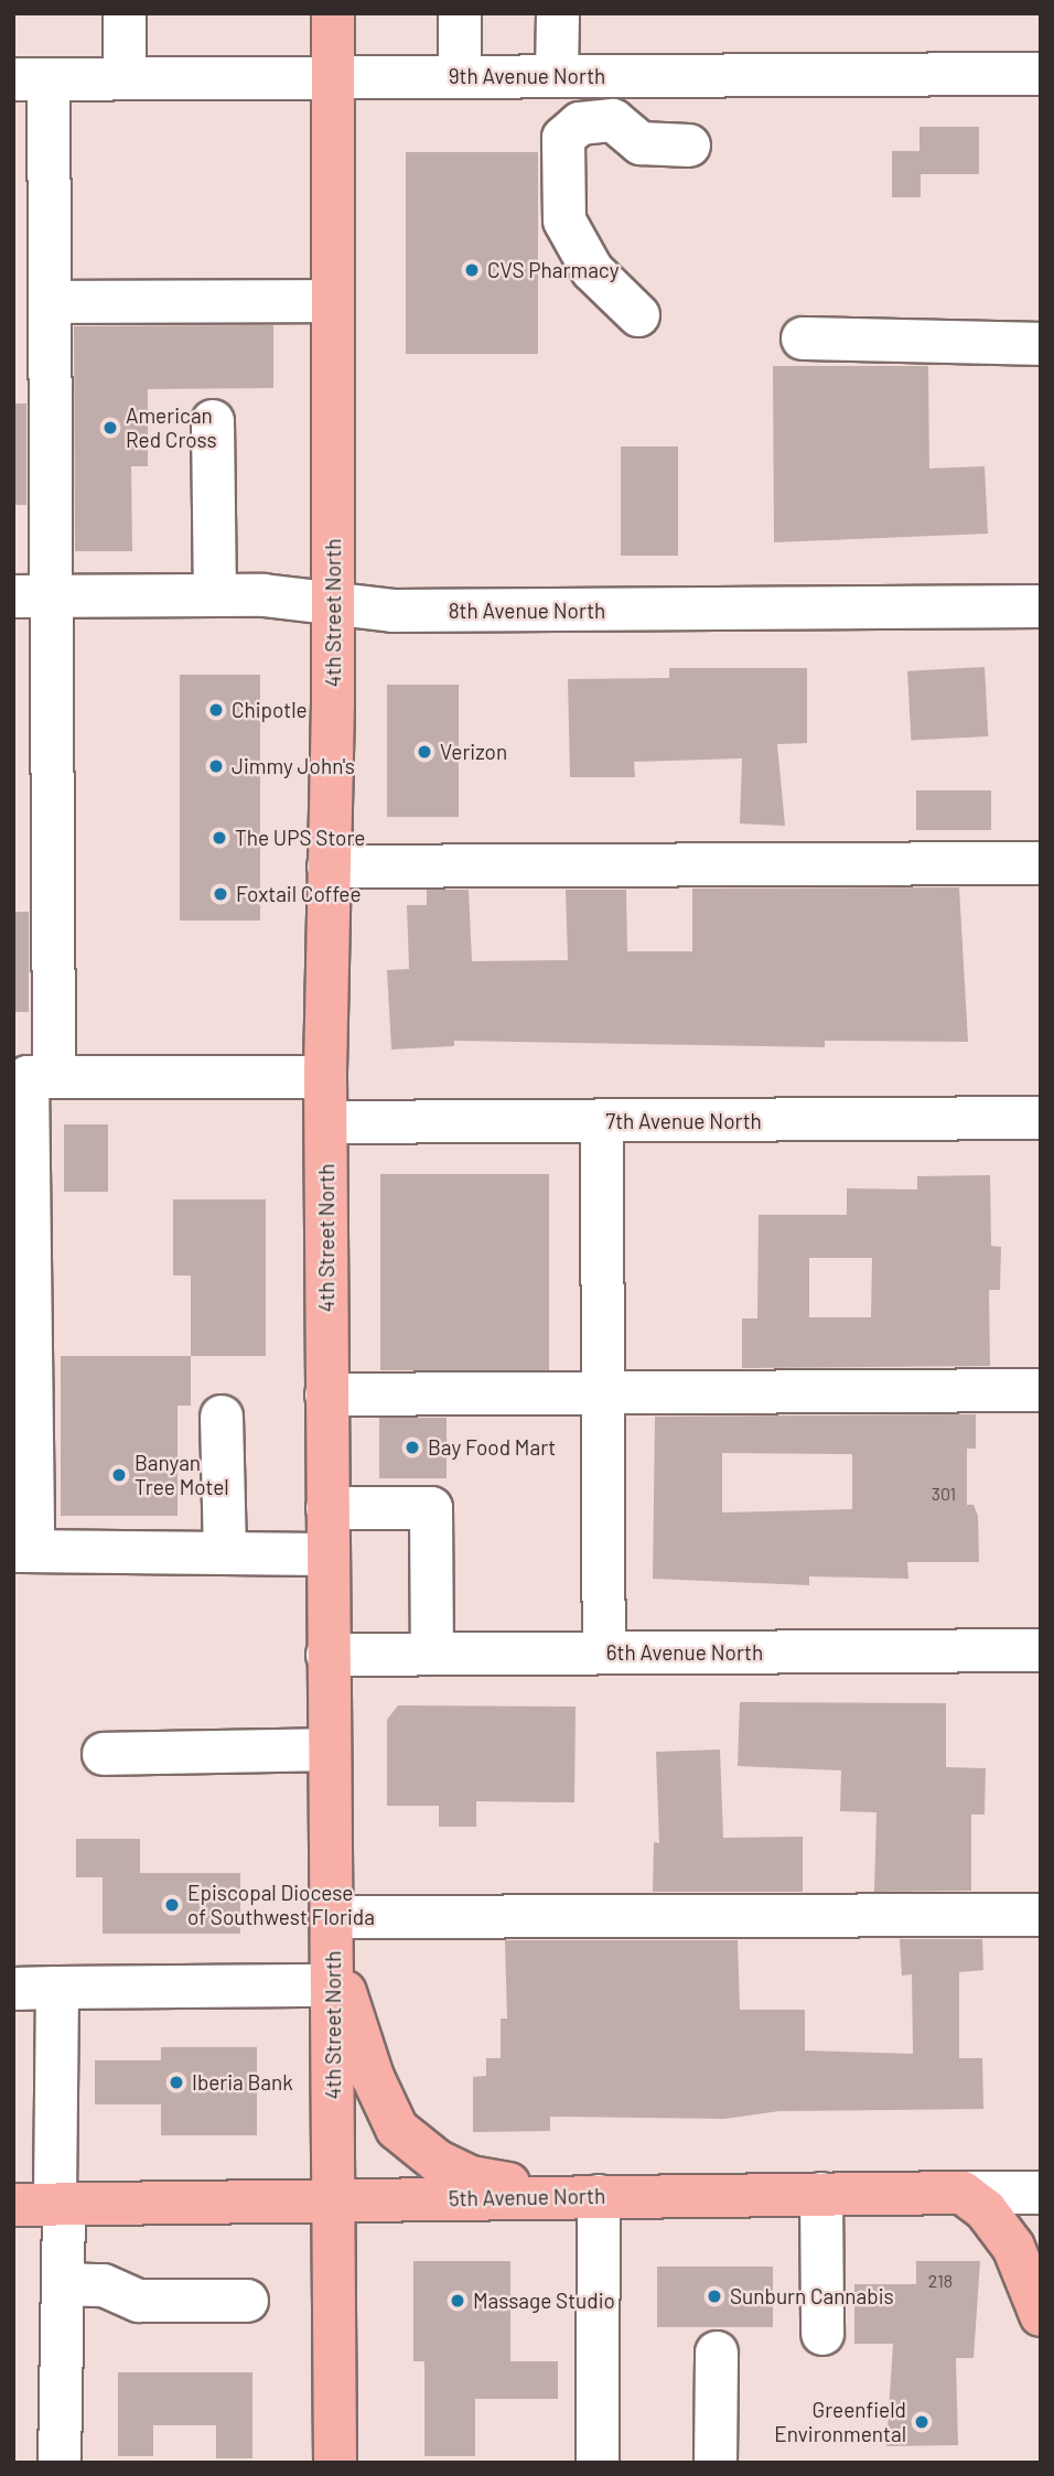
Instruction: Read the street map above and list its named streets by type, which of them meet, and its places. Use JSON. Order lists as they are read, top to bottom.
{
  "streets": {
    "main road": ["4th Street North", "5th Avenue North"],
    "street": [
      "9th Avenue North",
      "8th Avenue North",
      "7th Avenue North",
      "6th Avenue North"
    ]
  },
  "crossings": [
    ["9th Avenue North", "4th Street North"],
    ["8th Avenue North", "4th Street North"],
    ["4th Street North", "7th Avenue North"],
    ["4th Street North", "6th Avenue North"],
    ["4th Street North", "5th Avenue North"]
  ],
  "places": [
    "CVS Pharmacy",
    "American Red Cross",
    "Chipotle",
    "Verizon",
    "Jimmy John's",
    "The UPS Store",
    "Foxtail Coffee",
    "Bay Food Mart",
    "Banyan Tree Motel",
    "Episcopal Diocese of Southwest Florida",
    "Iberia Bank",
    "Sunburn Cannabis",
    "Massage Studio",
    "Greenfield Environmental"
  ],
  "house_numbers": ["301", "218"]
}
